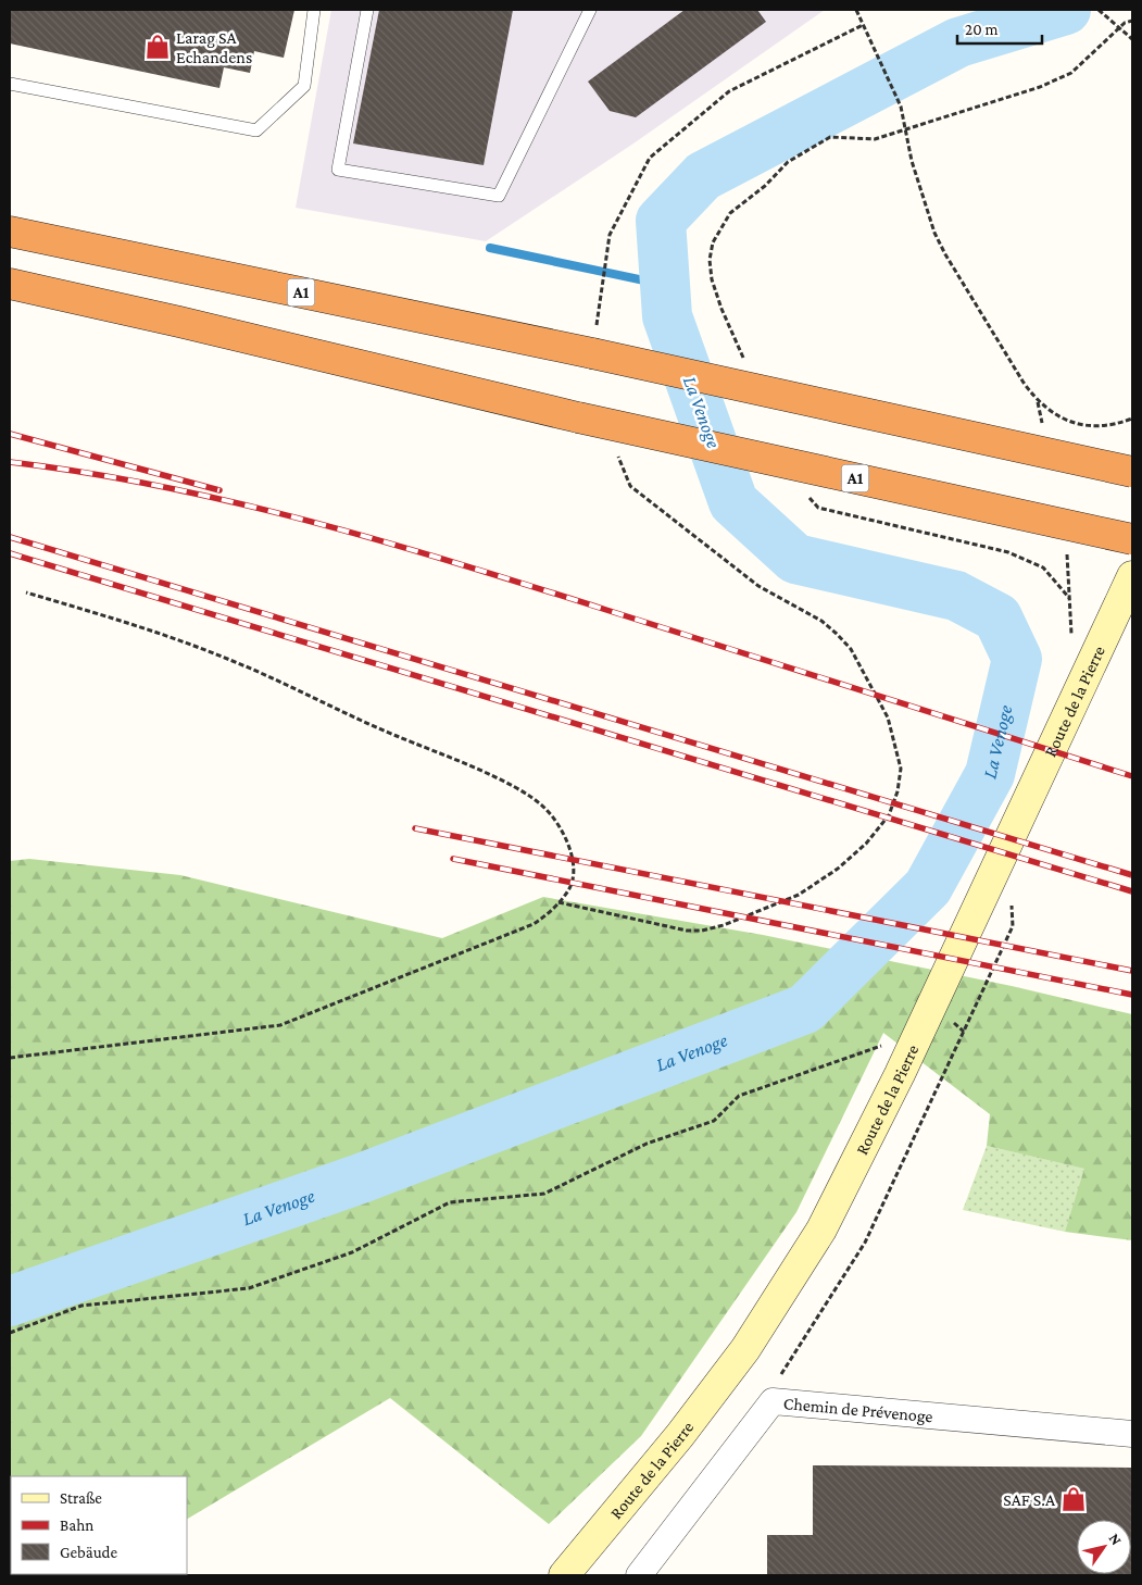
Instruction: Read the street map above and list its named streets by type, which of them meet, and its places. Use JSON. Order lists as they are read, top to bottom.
{
  "streets": {
    "highway": ["A1"],
    "main road": ["Route de la Pierre"],
    "street": ["Chemin de Prévenoge"]
  },
  "water": ["La Venoge"],
  "places": {
    "shop": ["Larag SA Echandens", "SAF S.A"]
  },
  "legend": ["Straße", "Bahn", "Gebäude"],
  "scale_bar": "20 m",
  "north": "top right"
}
